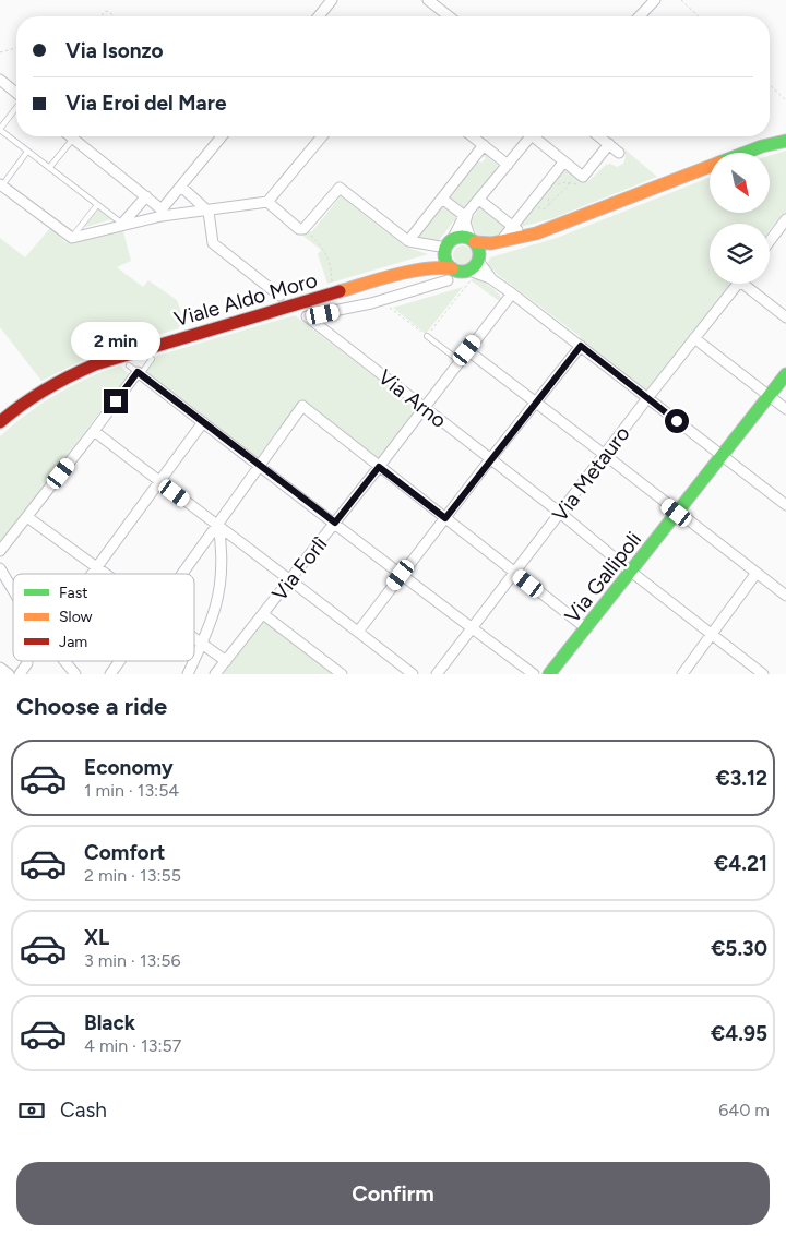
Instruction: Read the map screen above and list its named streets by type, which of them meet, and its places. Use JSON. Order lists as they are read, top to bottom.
{
  "streets": {
    "main road": ["Viale Aldo Moro", "Via Gallipoli"],
    "street": ["Via Arno", "Via Metauro", "Via Forlì"]
  },
  "crossings": [
    ["Viale Aldo Moro", "Via Arno"],
    ["Via Arno", "Via Metauro"],
    ["Via Arno", "Via Forlì"],
    ["Via Arno", "Via Gallipoli"]
  ],
  "legend": ["Fast", "Slow", "Jam"],
  "north": "bottom right",
  "page": {
    "banner": ["Via Isonzo", "Via Eroi del Mare"],
    "bubble": "2 min",
    "heading": "Choose a ride",
    "list": [
      {
        "name": "Economy",
        "note": "1 min · 13:54",
        "value": "€3.12"
      },
      {
        "name": "Comfort",
        "note": "2 min · 13:55",
        "value": "€4.21"
      },
      {
        "name": "XL",
        "note": "3 min · 13:56",
        "value": "€5.30"
      },
      {
        "name": "Black",
        "note": "4 min · 13:57",
        "value": "€4.95"
      }
    ],
    "pay": ["Cash", "640 m"],
    "buttons": "Confirm"
  }
}
